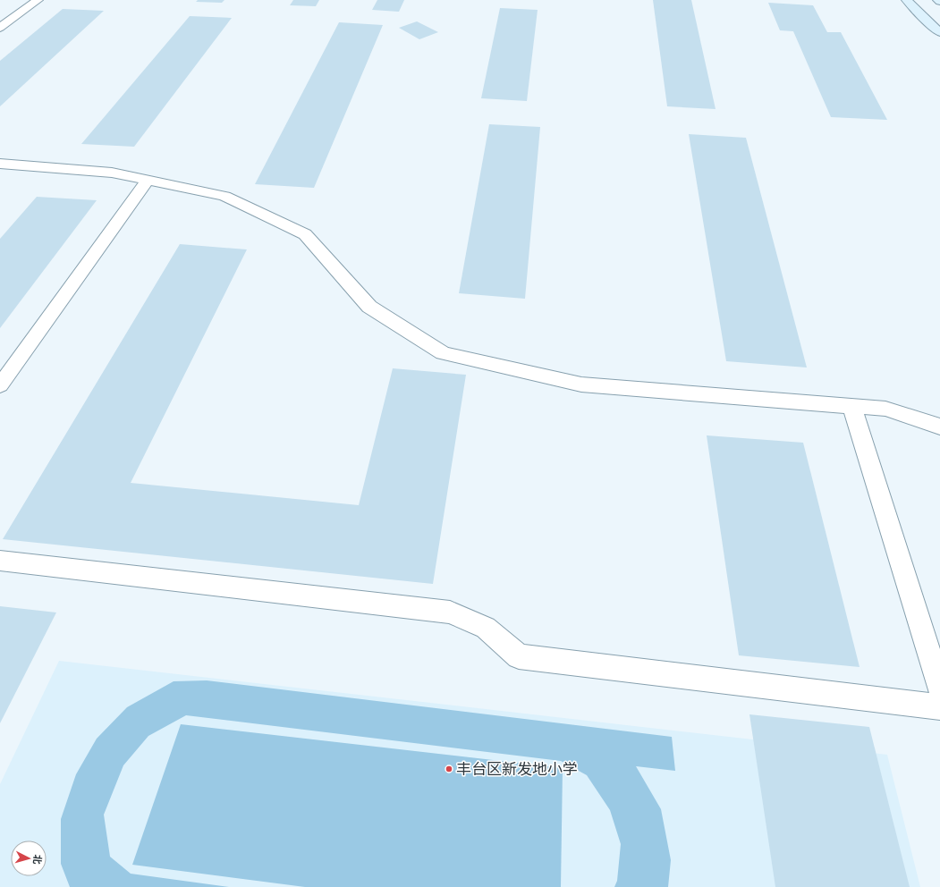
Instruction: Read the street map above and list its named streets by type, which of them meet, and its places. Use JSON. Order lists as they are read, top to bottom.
{
  "places": ["丰台区新发地小学"],
  "north": "right"
}
